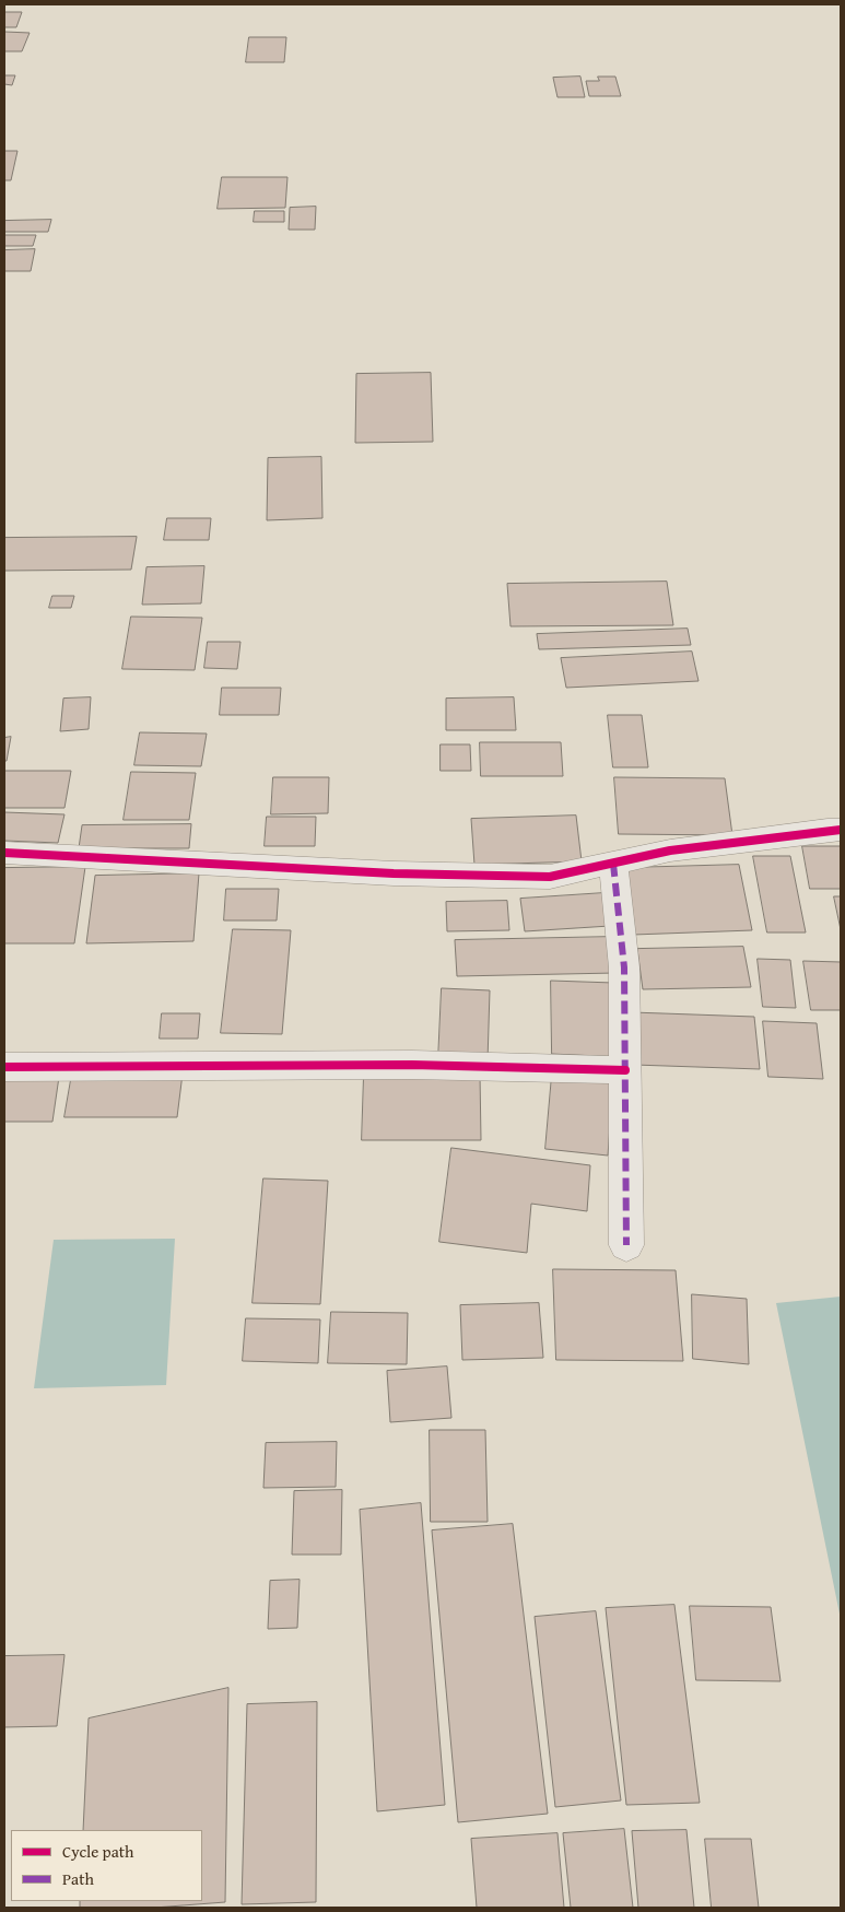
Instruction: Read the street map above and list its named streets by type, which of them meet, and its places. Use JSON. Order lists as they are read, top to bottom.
{
  "legend": ["Cycle path", "Path"]
}
